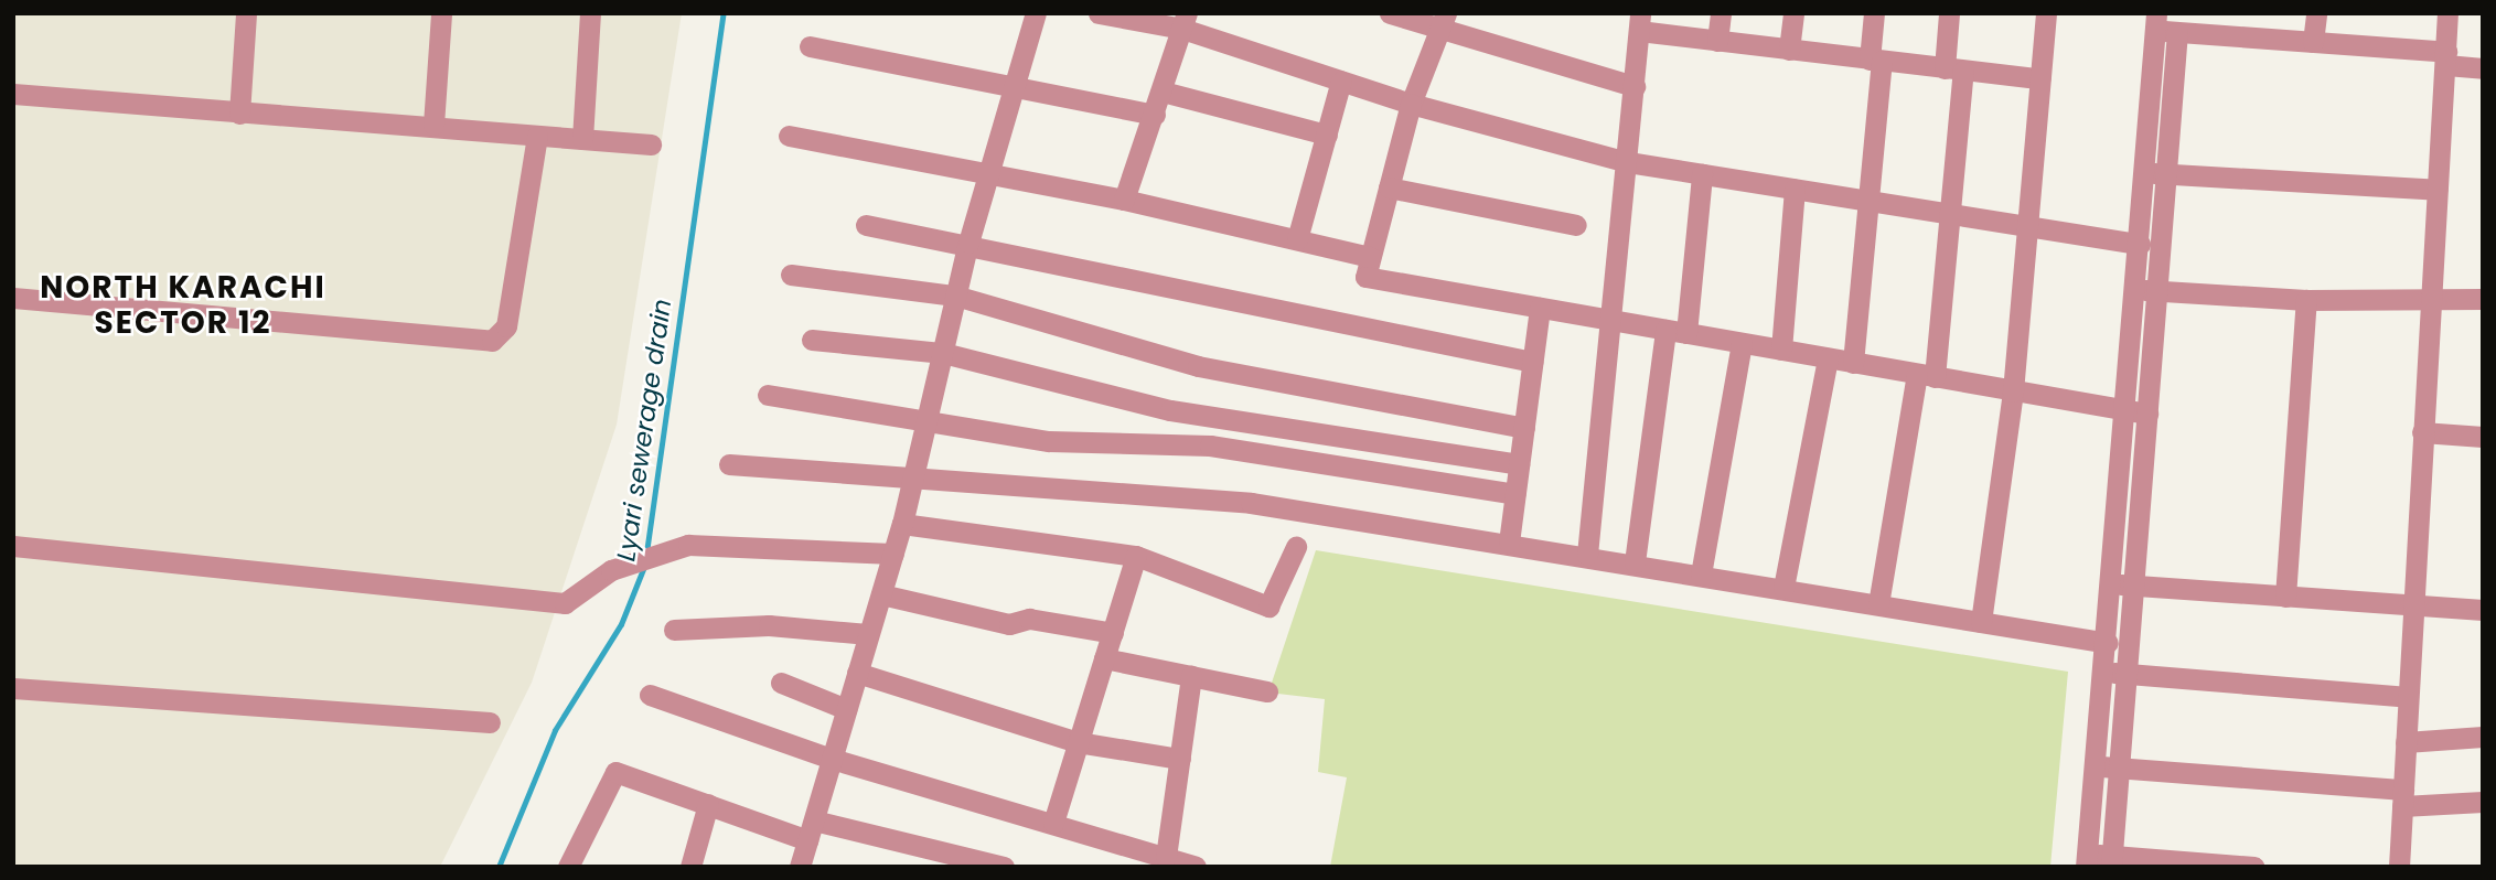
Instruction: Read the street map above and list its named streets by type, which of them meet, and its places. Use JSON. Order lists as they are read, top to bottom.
{
  "districts": ["NORTH KARACHI SECTOR 12"],
  "water": ["Lyari sewerage drain"]
}
